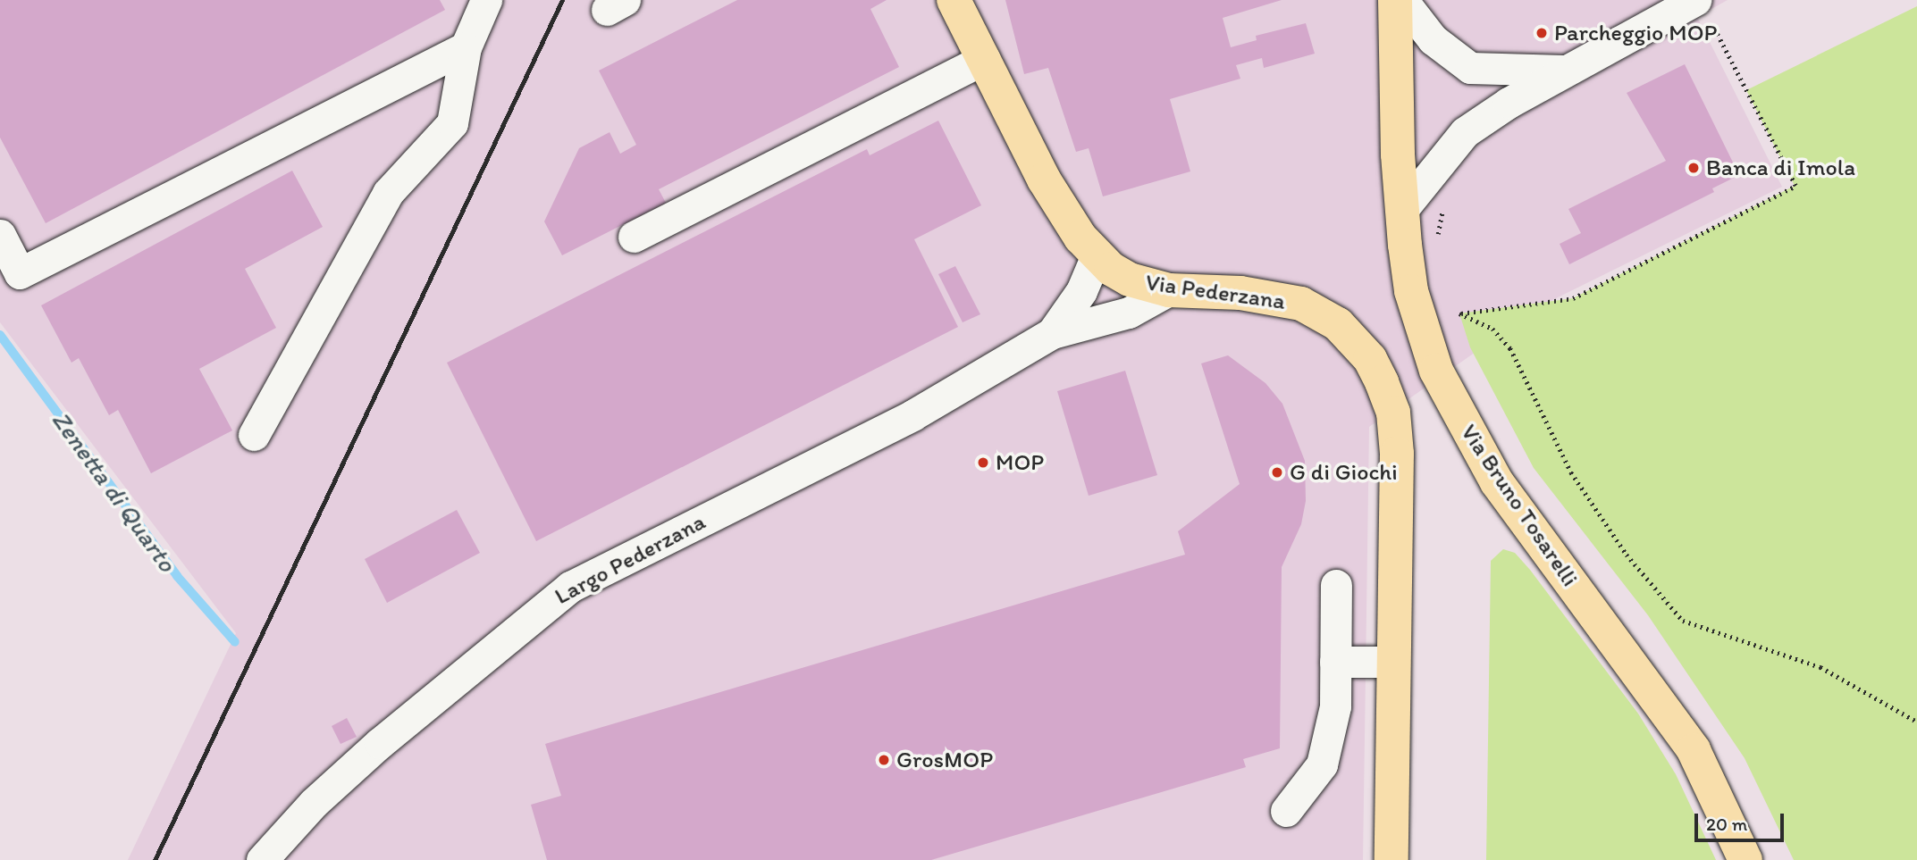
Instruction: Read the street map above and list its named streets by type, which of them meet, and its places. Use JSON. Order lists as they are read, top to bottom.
{
  "streets": {
    "main road": ["Via Pederzana", "Via Bruno Tosarelli"],
    "street": ["Largo Pederzana"]
  },
  "crossings": [
    ["Via Pederzana", "Largo Pederzana"]
  ],
  "water": ["Zenetta di Quarto"],
  "places": [
    "Parcheggio MOP",
    "Banca di Imola",
    "MOP",
    "G di Giochi",
    "GrosMOP"
  ],
  "scale_bar": "20 m"
}
